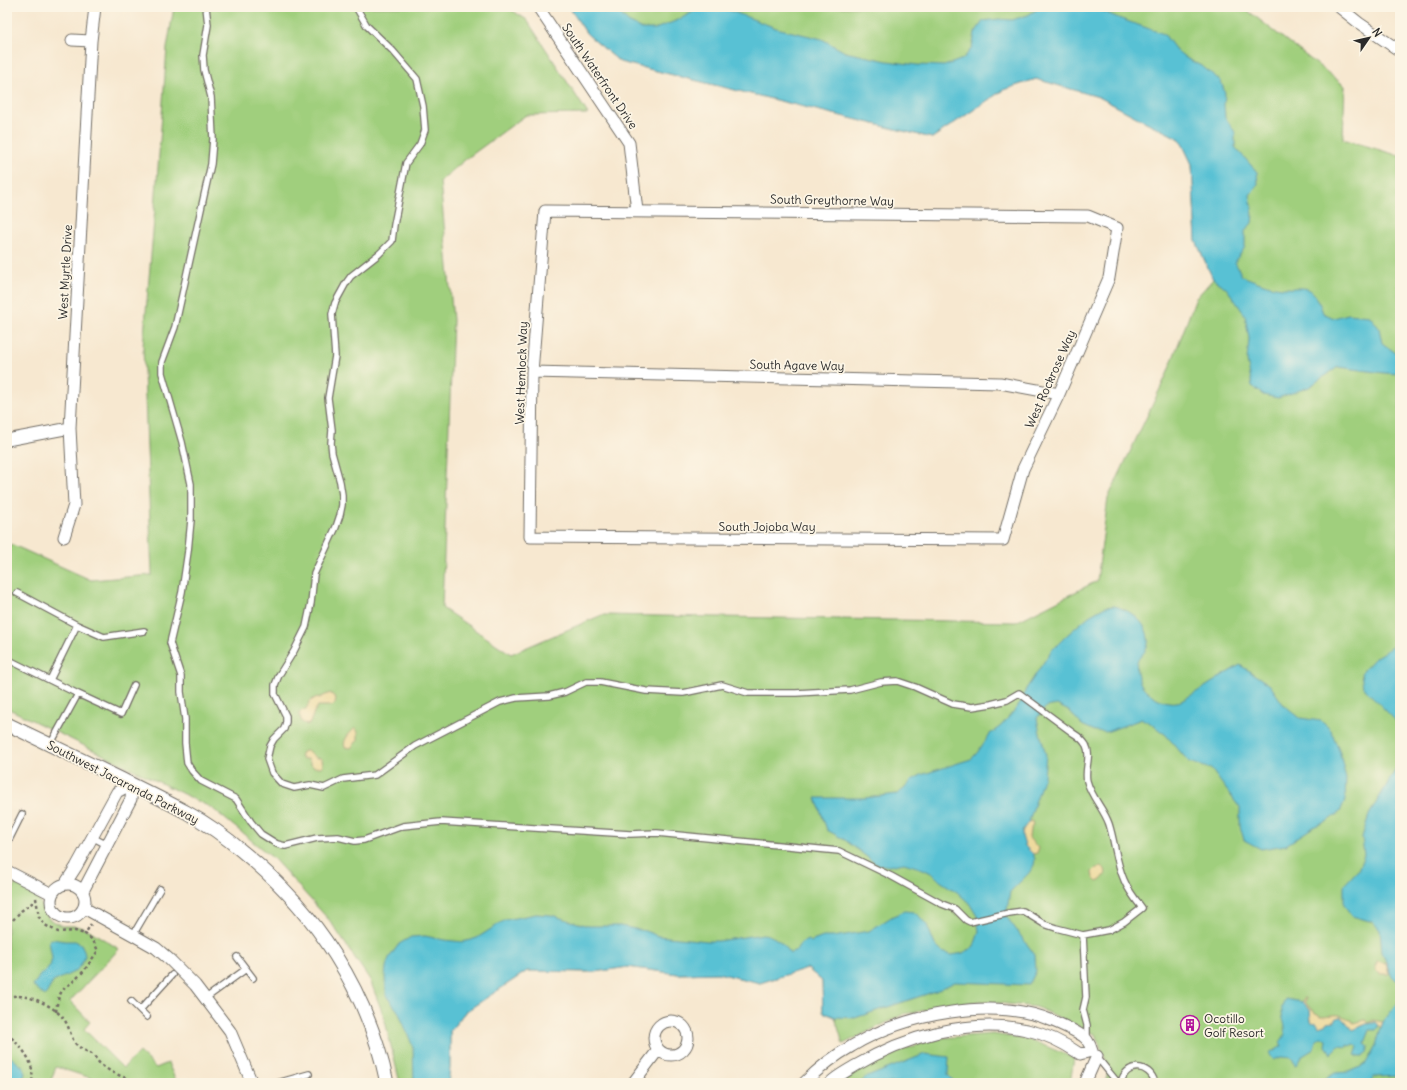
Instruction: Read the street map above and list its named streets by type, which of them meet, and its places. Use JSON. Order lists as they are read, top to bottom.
{
  "streets": {
    "street": [
      "South Waterfront Drive",
      "South Greythorne Way",
      "West Myrtle Drive",
      "South Agave Way",
      "West Hemlock Way",
      "West Rockrose Way",
      "South Jojoba Way",
      "Southwest Jacaranda Parkway"
    ]
  },
  "crossings": [
    ["South Waterfront Drive", "South Greythorne Way"],
    ["South Greythorne Way", "West Hemlock Way"],
    ["South Greythorne Way", "West Rockrose Way"],
    ["South Agave Way", "West Hemlock Way"],
    ["South Agave Way", "West Rockrose Way"],
    ["West Hemlock Way", "South Jojoba Way"],
    ["West Rockrose Way", "South Jojoba Way"]
  ],
  "places": {
    "building": ["Ocotillo Golf Resort"]
  },
  "north": "top right"
}
